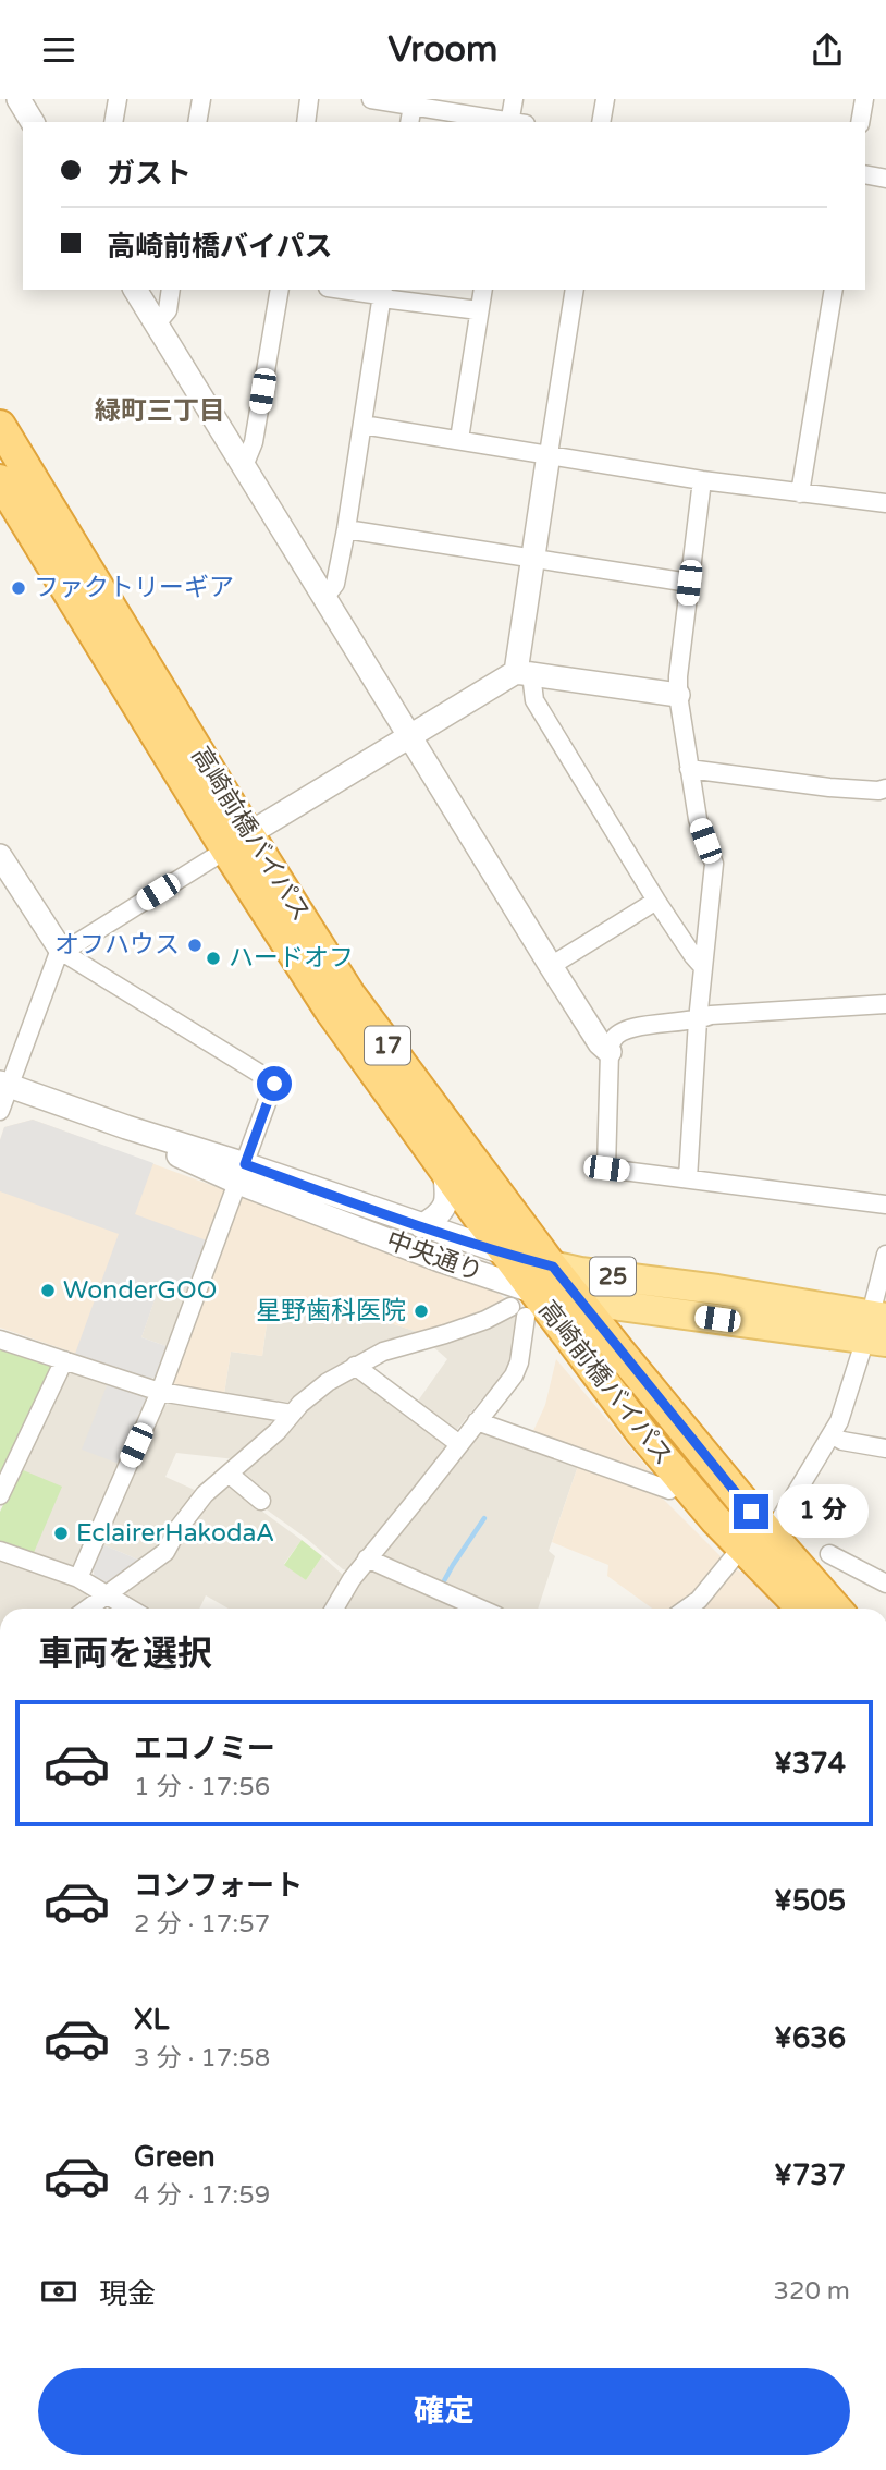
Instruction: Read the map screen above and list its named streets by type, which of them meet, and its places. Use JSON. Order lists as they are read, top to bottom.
{
  "streets": {
    "highway": ["高崎前橋バイパス", "17"],
    "main road": ["25"],
    "street": ["中央通り"]
  },
  "crossings": [
    ["高崎前橋バイパス", "中央通り"],
    ["高崎前橋バイパス", "25"],
    ["中央通り", "25"]
  ],
  "districts": ["緑町三丁目"],
  "places": [
    "ファクトリーギア",
    "オフハウス",
    "ハードオフ",
    "WonderGOO",
    "星野歯科医院",
    "EclairerHakodaA"
  ],
  "page": {
    "header": "Vroom",
    "banner": ["ガスト", "高崎前橋バイパス"],
    "bubble": "1 分",
    "heading": "車両を選択",
    "list": [
      {
        "name": "エコノミー",
        "note": "1 分 · 17:56",
        "value": "¥374"
      },
      {
        "name": "コンフォート",
        "note": "2 分 · 17:57",
        "value": "¥505"
      },
      {
        "name": "XL",
        "note": "3 分 · 17:58",
        "value": "¥636"
      },
      {
        "name": "Green",
        "note": "4 分 · 17:59",
        "value": "¥737"
      }
    ],
    "pay": ["現金", "320 m"],
    "buttons": "確定"
  }
}
